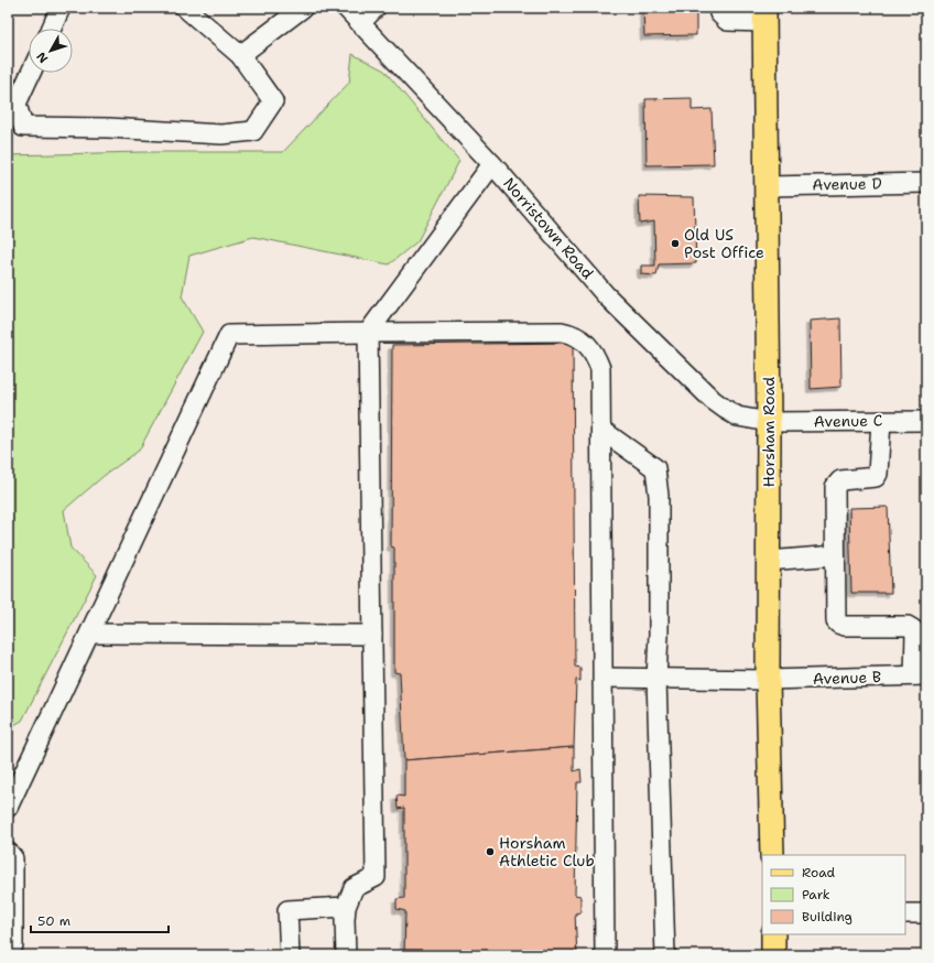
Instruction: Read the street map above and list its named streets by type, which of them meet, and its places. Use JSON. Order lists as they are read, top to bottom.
{
  "streets": {
    "main road": ["Horsham Road"],
    "street": [
      "Avenue D",
      "Norristown Road",
      "Avenue C",
      "Avenue B"
    ]
  },
  "crossings": [
    ["Avenue D", "Horsham Road"],
    ["Norristown Road", "Avenue C"],
    ["Norristown Road", "Horsham Road"],
    ["Avenue C", "Horsham Road"],
    ["Horsham Road", "Avenue B"]
  ],
  "places": ["Old US Post Office", "Horsham Athletic Club"],
  "legend": ["Road", "Park", "Building"],
  "scale_bar": "50 m",
  "north": "bottom left"
}
